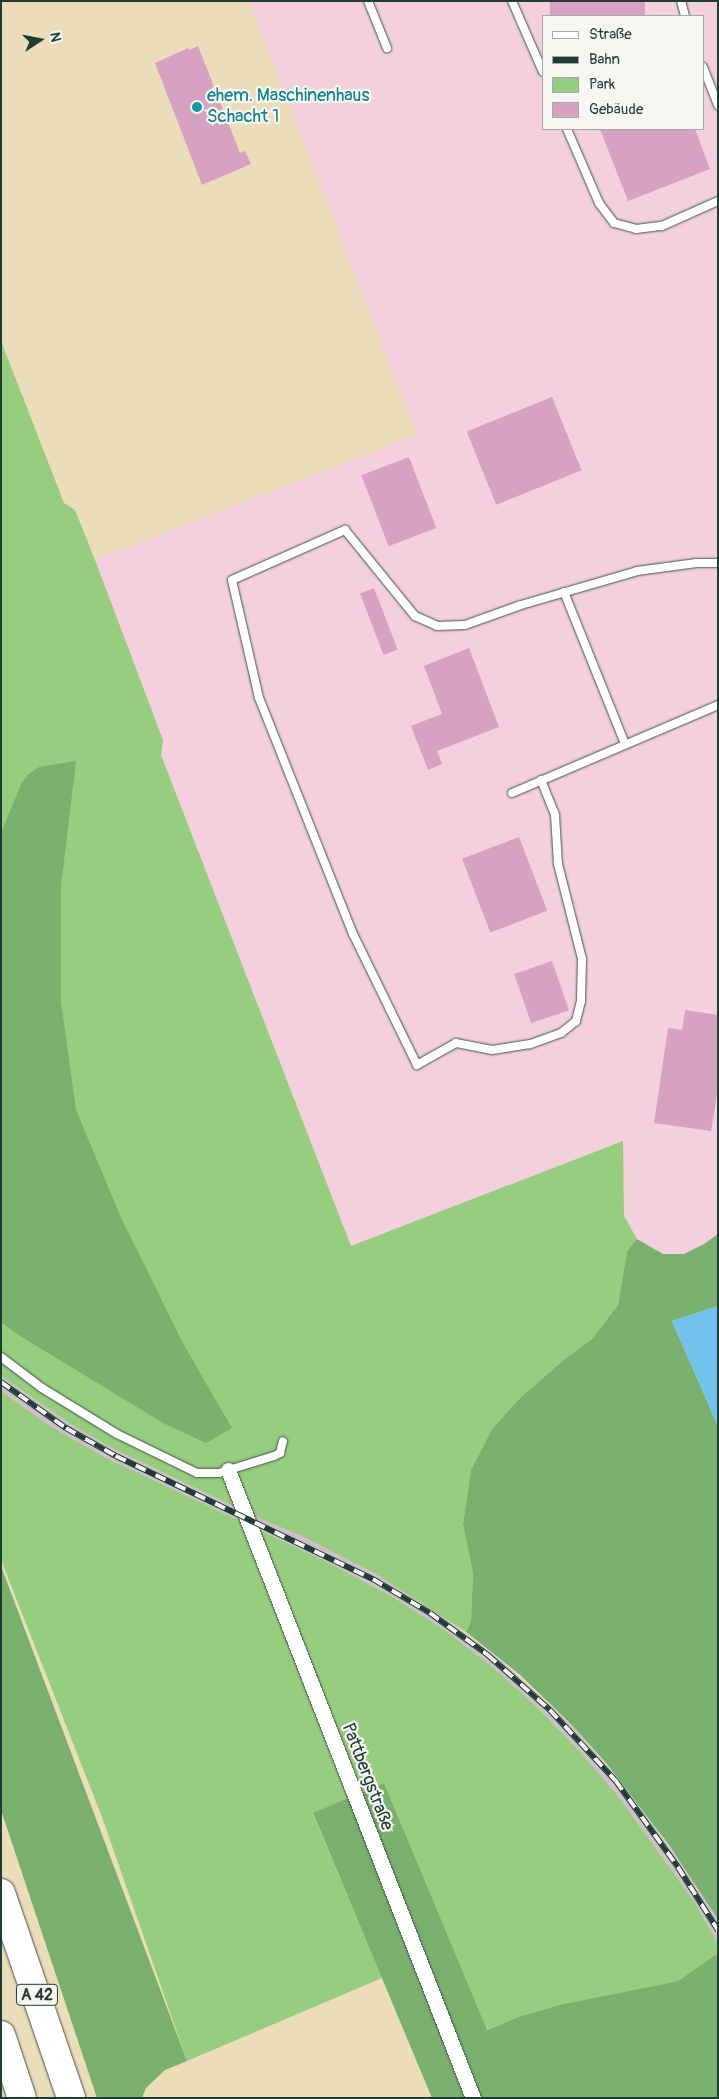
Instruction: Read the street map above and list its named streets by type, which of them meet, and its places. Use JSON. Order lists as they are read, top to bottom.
{
  "streets": {
    "highway": ["A 42"],
    "street": ["Pattbergstraße"]
  },
  "places": ["ehem. Maschinenhaus Schacht 1"],
  "legend": [
    "Straße",
    "Bahn",
    "Park",
    "Gebäude"
  ],
  "north": "right"
}
